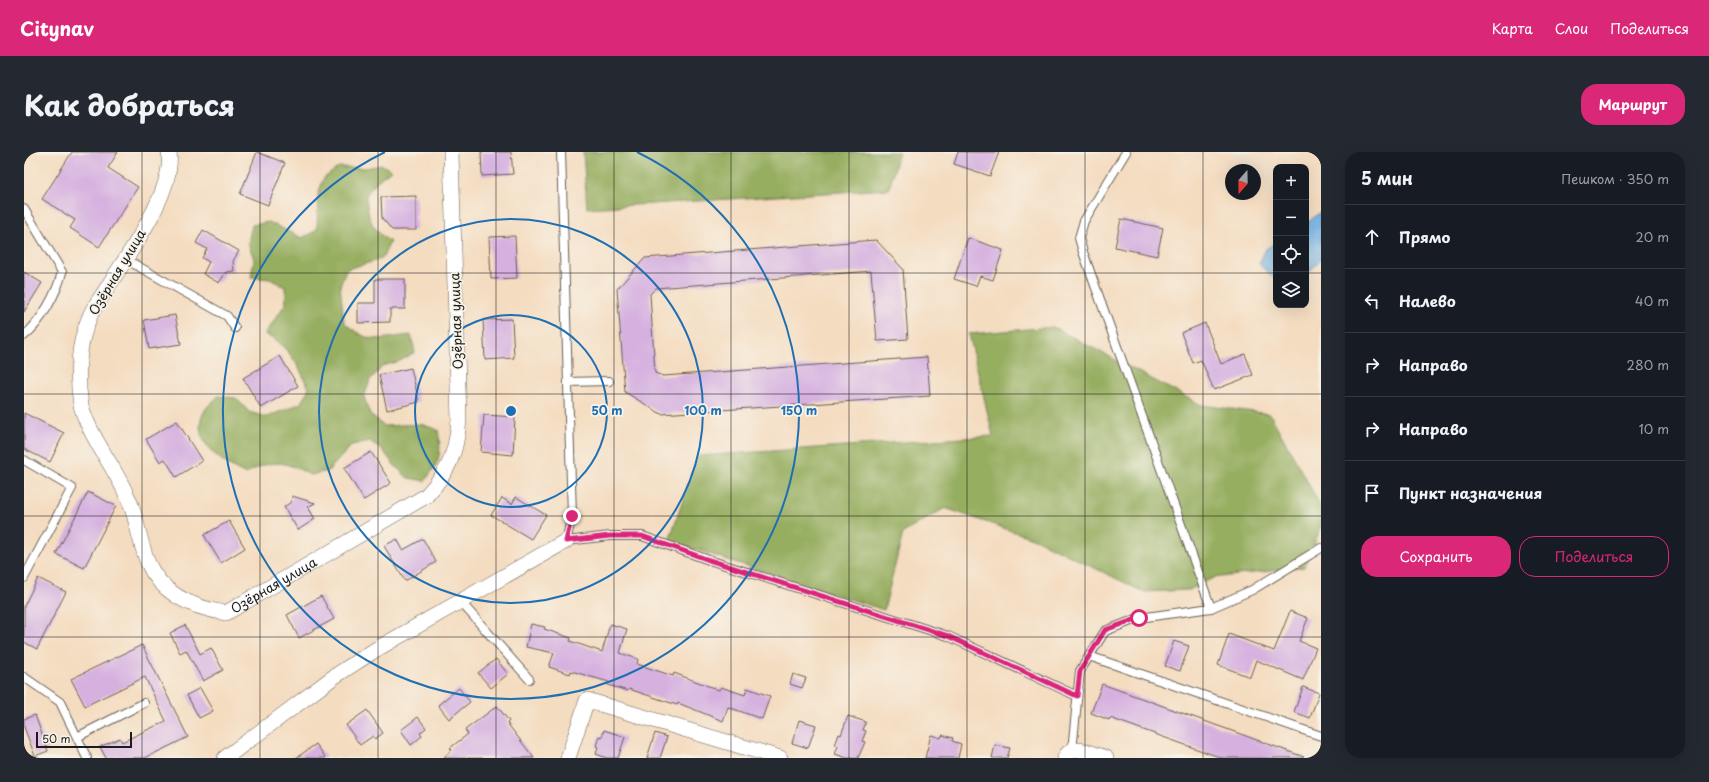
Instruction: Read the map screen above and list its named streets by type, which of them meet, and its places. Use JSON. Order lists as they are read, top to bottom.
{
  "streets": {
    "street": ["Озёрная улица"]
  },
  "scale_bar": "50 m",
  "north": "bottom",
  "page": {
    "header": "Citynav",
    "nav": ["Карта", "Слои", "Поделиться"],
    "title": "Как добраться",
    "buttons": [
      "Маршрут",
      ["Сохранить", "Поделиться"]
    ],
    "heading": ["5 мин", "Пешком · 350 m"],
    "map_buttons": ["+", "−"],
    "list": [
      ["Прямо", "20 m"],
      ["Налево", "40 m"],
      ["Направо", "280 m"],
      ["Направо", "10 m"],
      "Пункт назначения"
    ],
    "scale": "50 m"
  },
  "rings": ["50 m", "100 m", "150 m"]
}
